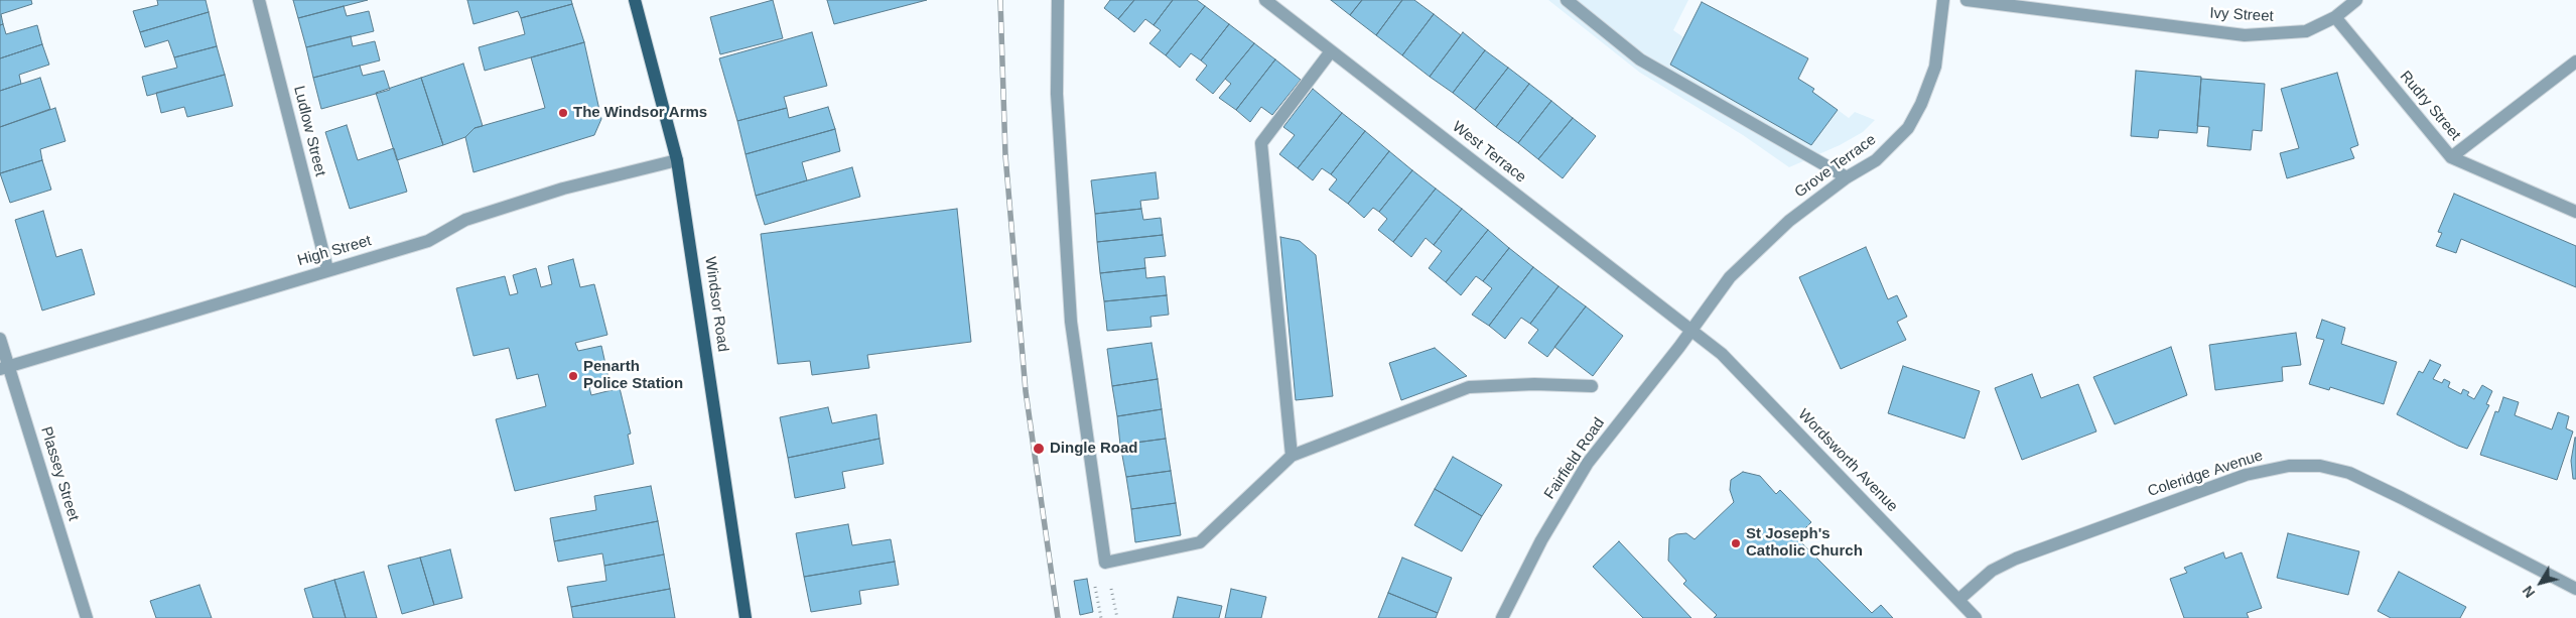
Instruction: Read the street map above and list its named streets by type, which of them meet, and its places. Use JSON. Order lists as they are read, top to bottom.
{
  "streets": {
    "main road": ["Windsor Road"],
    "street": [
      "Ivy Street",
      "Rudry Street",
      "Ludlow Street",
      "West Terrace",
      "Grove Terrace",
      "High Street",
      "Fairfield Road",
      "Wordsworth Avenue",
      "Plassey Street",
      "Coleridge Avenue"
    ]
  },
  "crossings": [
    ["Ivy Street", "Rudry Street"],
    ["Ludlow Street", "High Street"],
    ["West Terrace", "Grove Terrace"],
    ["West Terrace", "Fairfield Road"],
    ["West Terrace", "Wordsworth Avenue"],
    ["Grove Terrace", "Fairfield Road"],
    ["Grove Terrace", "Wordsworth Avenue"],
    ["High Street", "Windsor Road"],
    ["High Street", "Plassey Street"],
    ["Fairfield Road", "Wordsworth Avenue"],
    ["Wordsworth Avenue", "Coleridge Avenue"]
  ],
  "places": [
    "The Windsor Arms",
    "Penarth Police Station",
    "Dingle Road",
    "St Joseph's Catholic Church"
  ],
  "north": "bottom left"
}
